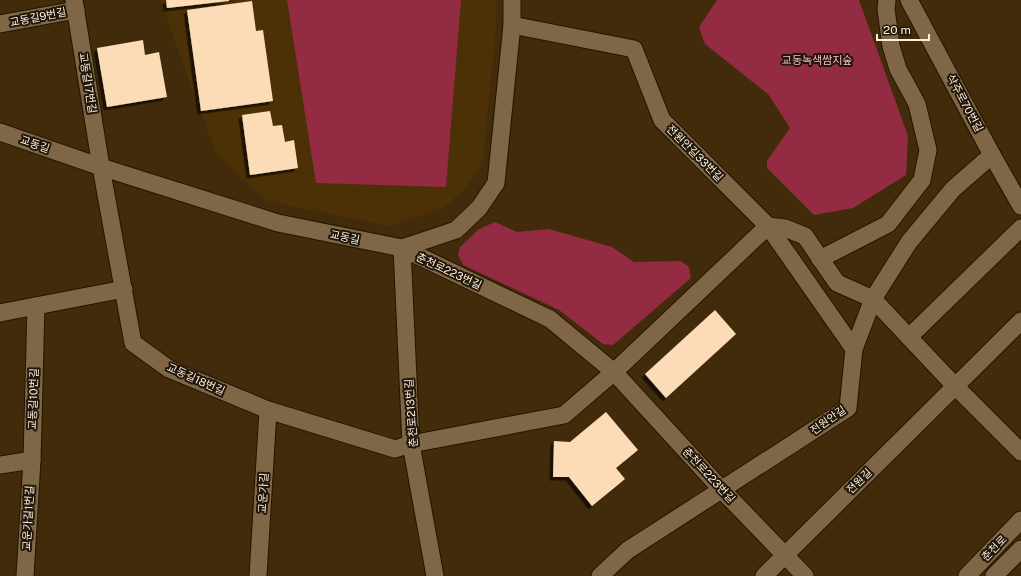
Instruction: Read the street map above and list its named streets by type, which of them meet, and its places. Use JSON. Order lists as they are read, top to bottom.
{
  "streets": {
    "street": [
      "교동길9번길",
      "교동길17번길",
      "삭주로70번길",
      "교동길",
      "전원안길33번길",
      "춘천로223번길",
      "교동길18번길",
      "교동길10번길",
      "춘천로213번길",
      "전원안길",
      "전원길",
      "교운가길",
      "교운가길1번길",
      "춘천로"
    ]
  },
  "crossings": [
    ["교동길9번길", "교동길17번길"],
    ["교동길17번길", "교동길"],
    ["교동길17번길", "교동길18번길"],
    ["삭주로70번길", "전원안길"],
    ["교동길", "전원안길33번길"],
    ["교동길", "춘천로223번길"],
    ["교동길", "교동길18번길"],
    ["교동길", "춘천로213번길"],
    ["전원안길33번길", "전원안길"],
    ["춘천로223번길", "춘천로213번길"],
    ["춘천로223번길", "전원안길"],
    ["춘천로223번길", "전원길"],
    ["교동길18번길", "춘천로213번길"],
    ["교동길18번길", "교운가길"],
    ["교동길10번길", "교운가길1번길"]
  ],
  "parks": ["교동녹색쌈지숲"],
  "scale_bar": "20 m"
}
